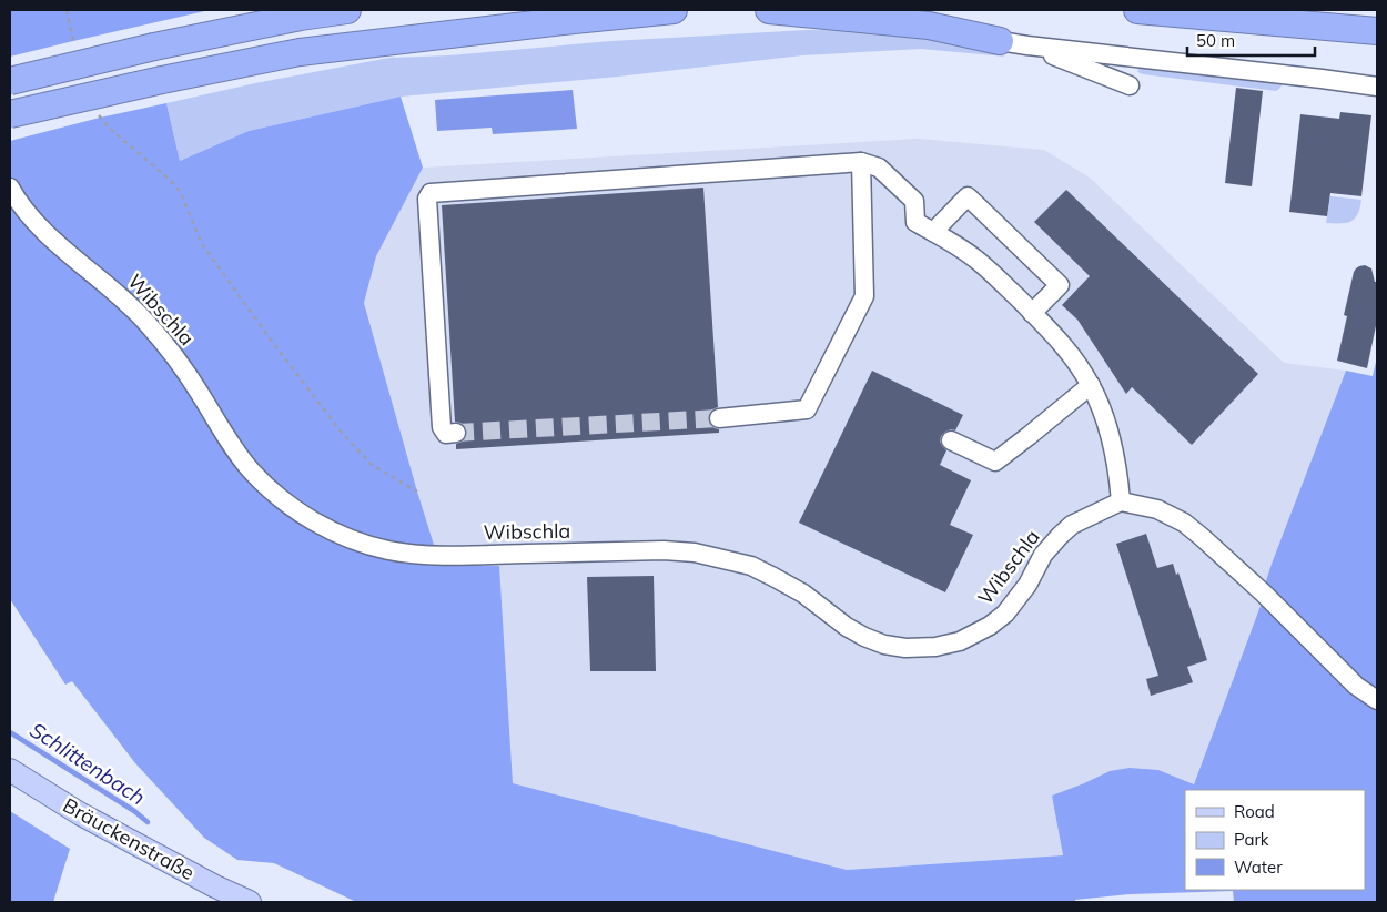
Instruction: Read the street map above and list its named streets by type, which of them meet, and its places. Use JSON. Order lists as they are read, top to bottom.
{
  "streets": {
    "main road": ["Bräuckenstraße"],
    "street": ["Wibschla"]
  },
  "water": ["Schlittenbach"],
  "legend": ["Road", "Park", "Water"],
  "scale_bar": "50 m"
}
